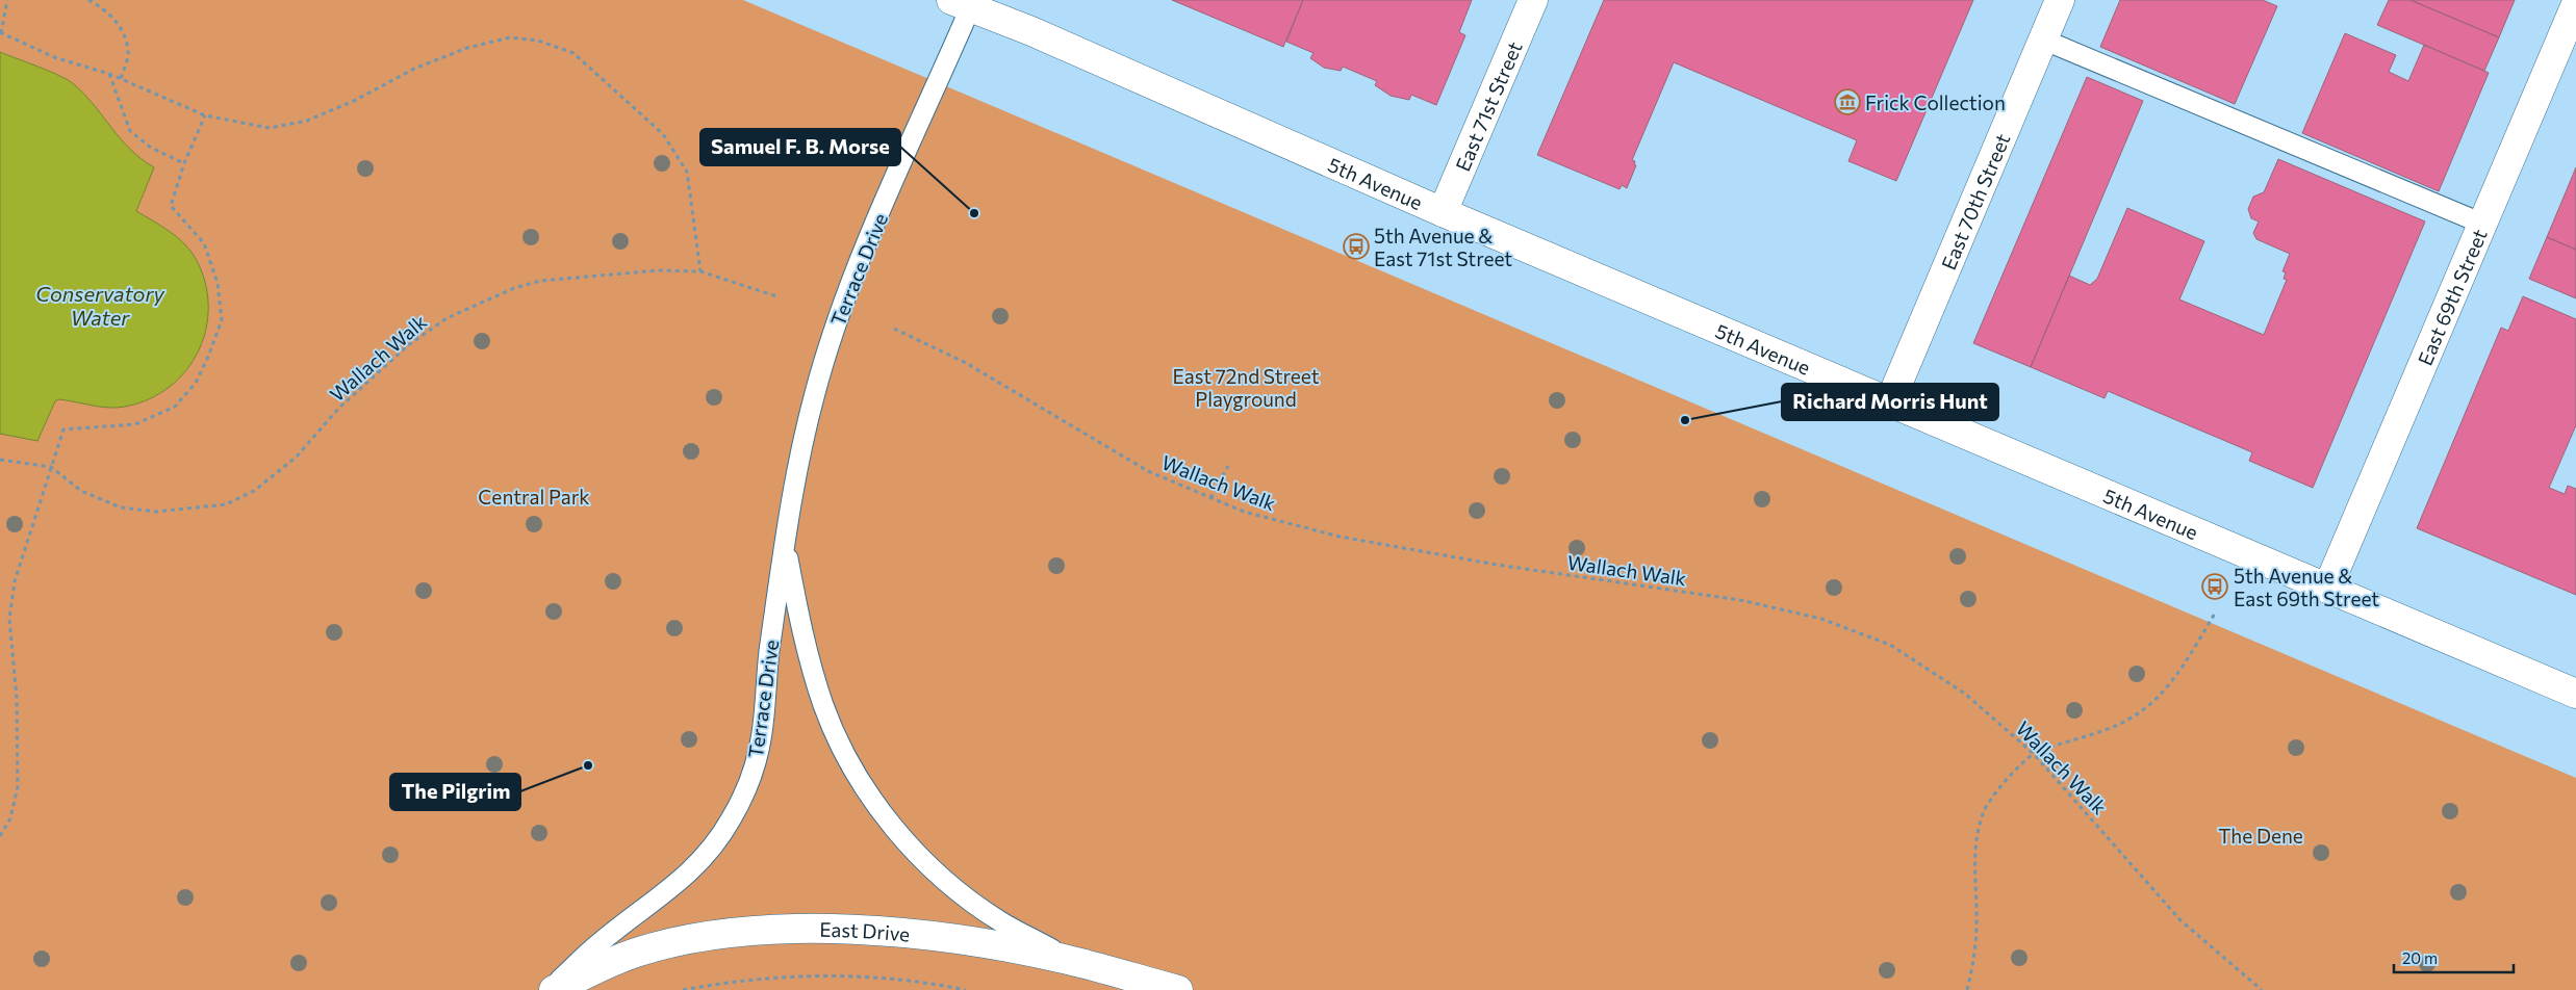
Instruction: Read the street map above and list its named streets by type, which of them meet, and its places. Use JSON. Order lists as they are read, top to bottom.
{
  "streets": {
    "street": [
      "East 71st Street",
      "5th Avenue",
      "East 70th Street",
      "East 69th Street",
      "East Drive"
    ],
    "lane": ["Terrace Drive"],
    "path": ["Wallach Walk"]
  },
  "crossings": [
    ["East 71st Street", "5th Avenue"],
    ["5th Avenue", "East 70th Street"],
    ["5th Avenue", "Terrace Drive"],
    ["5th Avenue", "East 69th Street"],
    ["Terrace Drive", "East Drive"]
  ],
  "water": ["Conservatory Water"],
  "parks": ["East 72nd Street Playground", "Central Park", "The Dene"],
  "places": {
    "museum": ["Frick Collection"],
    "other": ["Samuel F. B. Morse", "Richard Morris Hunt", "The Pilgrim"],
    "bus stop": ["5th Avenue & East 71st Street", "5th Avenue & East 69th Street"]
  },
  "scale_bar": "20 m"
}
